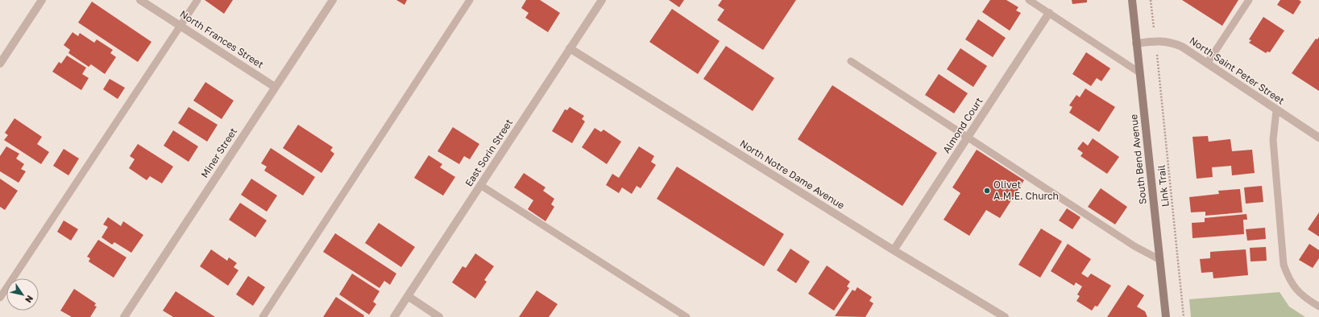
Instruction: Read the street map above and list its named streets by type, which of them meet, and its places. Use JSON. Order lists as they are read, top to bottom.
{
  "streets": {
    "street": [
      "North Frances Street",
      "North Saint Peter Street",
      "Almond Court",
      "Miner Street",
      "East Sorin Street",
      "South Bend Avenue",
      "North Notre Dame Avenue"
    ],
    "path": ["Link Trail"]
  },
  "crossings": [
    ["North Frances Street", "Miner Street"],
    ["North Saint Peter Street", "South Bend Avenue"],
    ["Almond Court", "North Notre Dame Avenue"],
    ["East Sorin Street", "North Notre Dame Avenue"]
  ],
  "places": ["Olivet A.M.E. Church"],
  "north": "bottom right"
}
